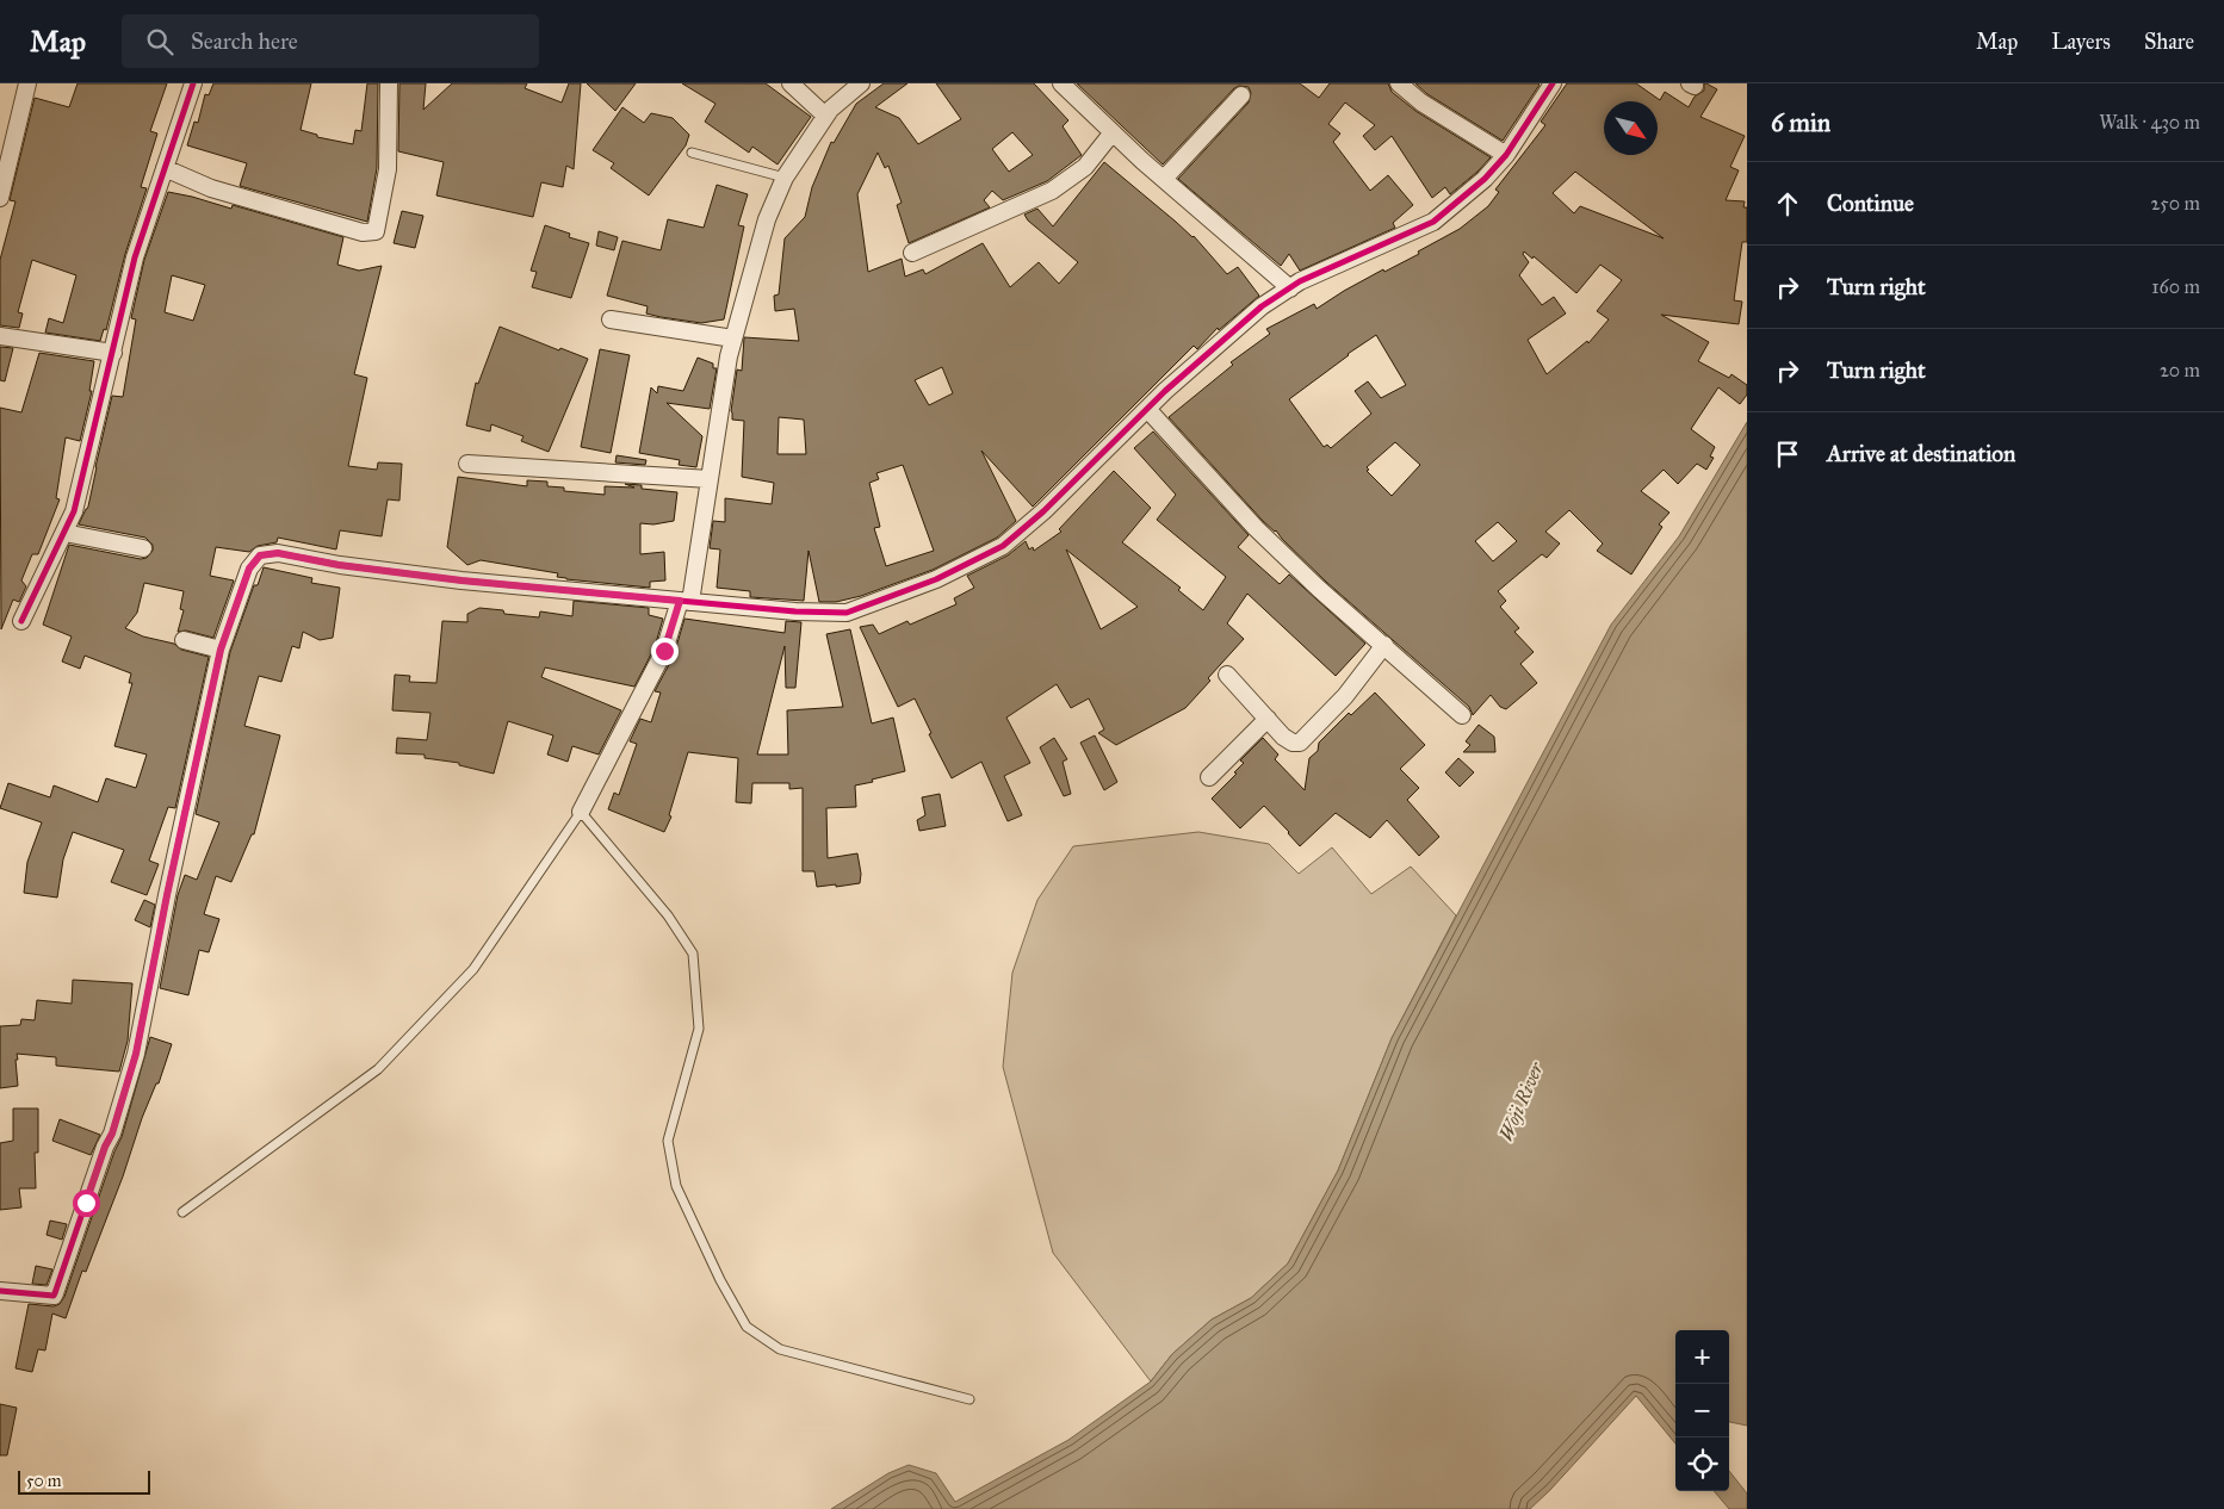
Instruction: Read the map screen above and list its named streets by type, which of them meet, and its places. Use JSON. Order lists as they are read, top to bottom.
{
  "water": ["Woji River"],
  "scale_bar": "50 m",
  "north": "bottom right",
  "page": {
    "header": "Map",
    "search": "Search here",
    "nav": ["Map", "Layers", "Share"],
    "heading": ["6 min", "Walk · 430 m"],
    "list": [
      ["Continue", "250 m"],
      ["Turn right", "160 m"],
      ["Turn right", "20 m"],
      "Arrive at destination"
    ],
    "map_buttons": ["+", "−"],
    "scale": "50 m"
  }
}
